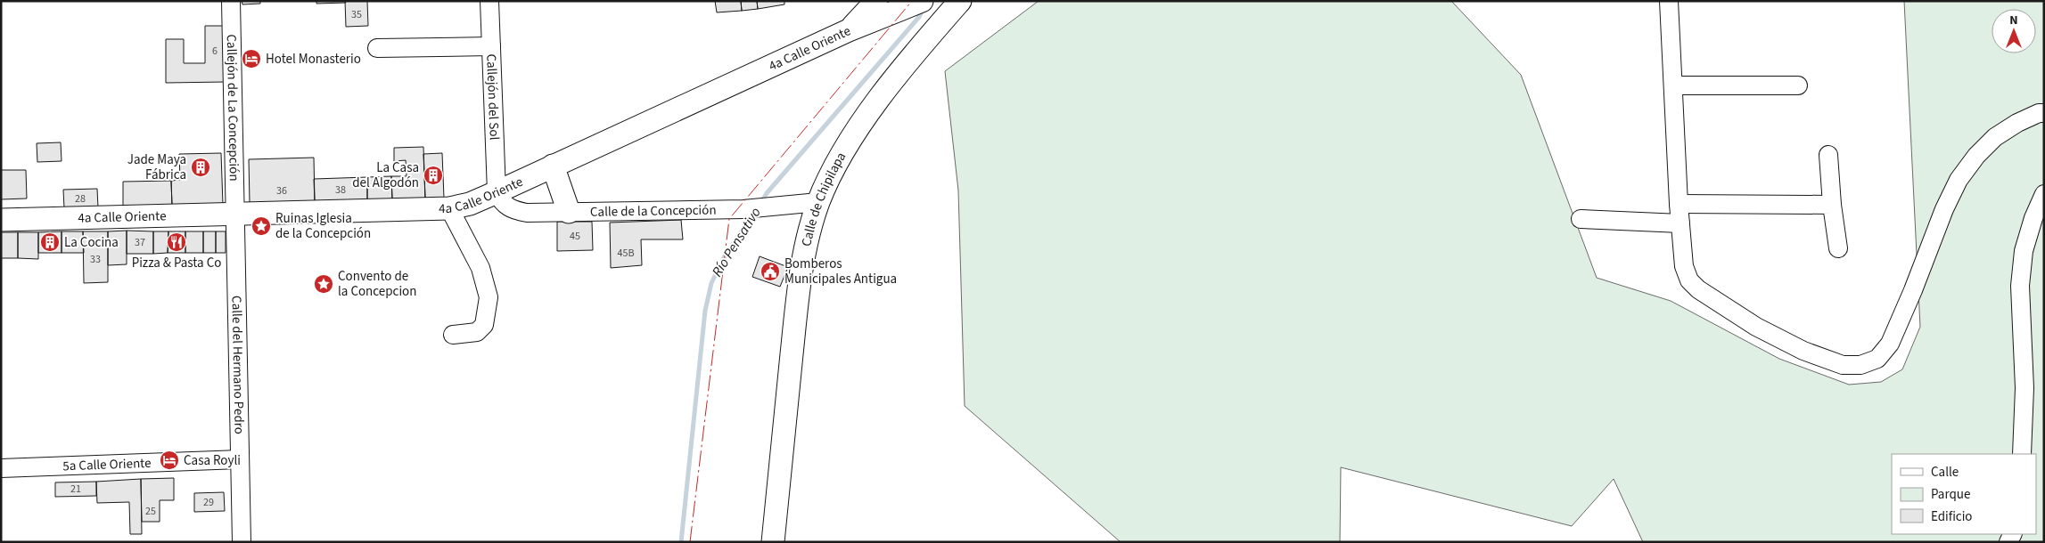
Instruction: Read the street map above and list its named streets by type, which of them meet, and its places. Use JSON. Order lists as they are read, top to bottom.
{
  "streets": {
    "main road": ["4a Calle Oriente", "Calle de Chipilapa"],
    "street": [
      "Callejón del Sol",
      "Callejón de La Concepción",
      "Calle de la Concepción",
      "Calle del Hermano Pedro",
      "5a Calle Oriente"
    ]
  },
  "crossings": [
    ["4a Calle Oriente", "Callejón del Sol"],
    ["4a Calle Oriente", "Callejón de La Concepción"],
    ["4a Calle Oriente", "Calle de la Concepción"],
    ["4a Calle Oriente", "Calle del Hermano Pedro"],
    ["Callejón del Sol", "Calle de la Concepción"],
    ["Callejón de La Concepción", "Calle del Hermano Pedro"],
    ["Calle de Chipilapa", "Calle de la Concepción"],
    ["Calle del Hermano Pedro", "5a Calle Oriente"]
  ],
  "water": ["Río Pensativo"],
  "places": {
    "hotel": ["Hotel Monasterio", "Casa Royli"],
    "building": ["Jade Maya Fábrica", "La Casa del Algodón", "La Cocina"],
    "place": ["Ruinas Iglesia de la Concepción", "Convento de la Concepcion"],
    "restaurant": ["Pizza & Pasta Co"],
    "public building": ["Bomberos Municipales Antigua"]
  },
  "house_numbers": [
    "35",
    "6",
    "38",
    "36",
    "28",
    "45",
    "37",
    "45B",
    "33",
    "21",
    "29",
    "25"
  ],
  "legend": ["Calle", "Parque", "Edificio"],
  "north": "top"
}
